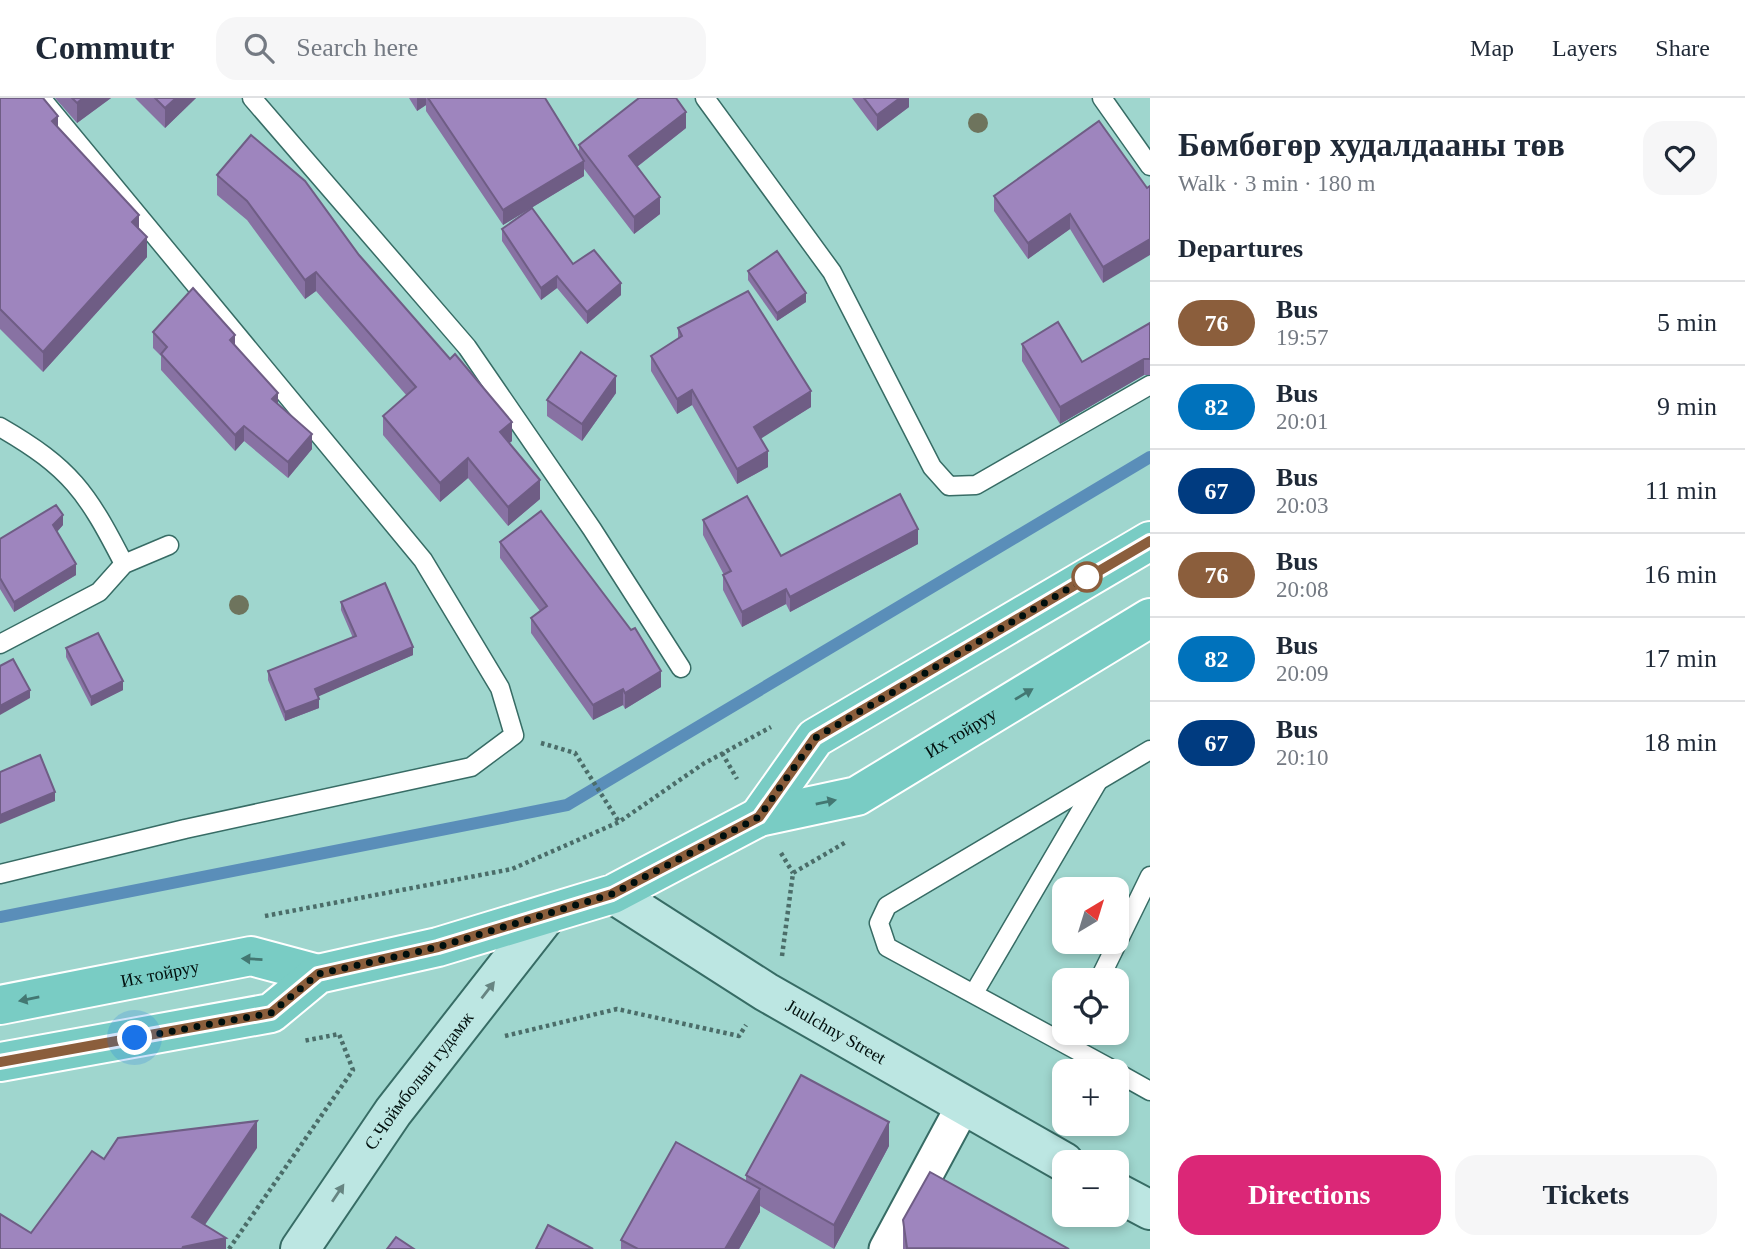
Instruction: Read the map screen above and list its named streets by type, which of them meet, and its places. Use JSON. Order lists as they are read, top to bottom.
{
  "streets": {
    "main road": ["Их тойруу", "Juulchny Street", "С.Чоймболын гудамж"]
  },
  "crossings": [
    ["Их тойруу", "Juulchny Street"],
    ["Их тойруу", "С.Чоймболын гудамж"]
  ],
  "one_way": ["С.Чоймболын гудамж"],
  "lines": ["bus line 76"],
  "north": "top right",
  "page": {
    "header": "Commutr",
    "search": "Search here",
    "nav": ["Map", "Layers", "Share"],
    "heading": [
      ["Бөмбөгөр худалдааны төв", "Walk · 3 min · 180 m"],
      "Departures"
    ],
    "list": [
      {
        "mark": "76",
        "name": "Bus",
        "note": "19:57",
        "value": "5 min"
      },
      {
        "mark": "82",
        "name": "Bus",
        "note": "20:01",
        "value": "9 min"
      },
      {
        "mark": "67",
        "name": "Bus",
        "note": "20:03",
        "value": "11 min"
      },
      {
        "mark": "76",
        "name": "Bus",
        "note": "20:08",
        "value": "16 min"
      },
      {
        "mark": "82",
        "name": "Bus",
        "note": "20:09",
        "value": "17 min"
      },
      {
        "mark": "67",
        "name": "Bus",
        "note": "20:10",
        "value": "18 min"
      }
    ],
    "map_buttons": ["+", "−"],
    "buttons": ["Directions", "Tickets"]
  }
}
